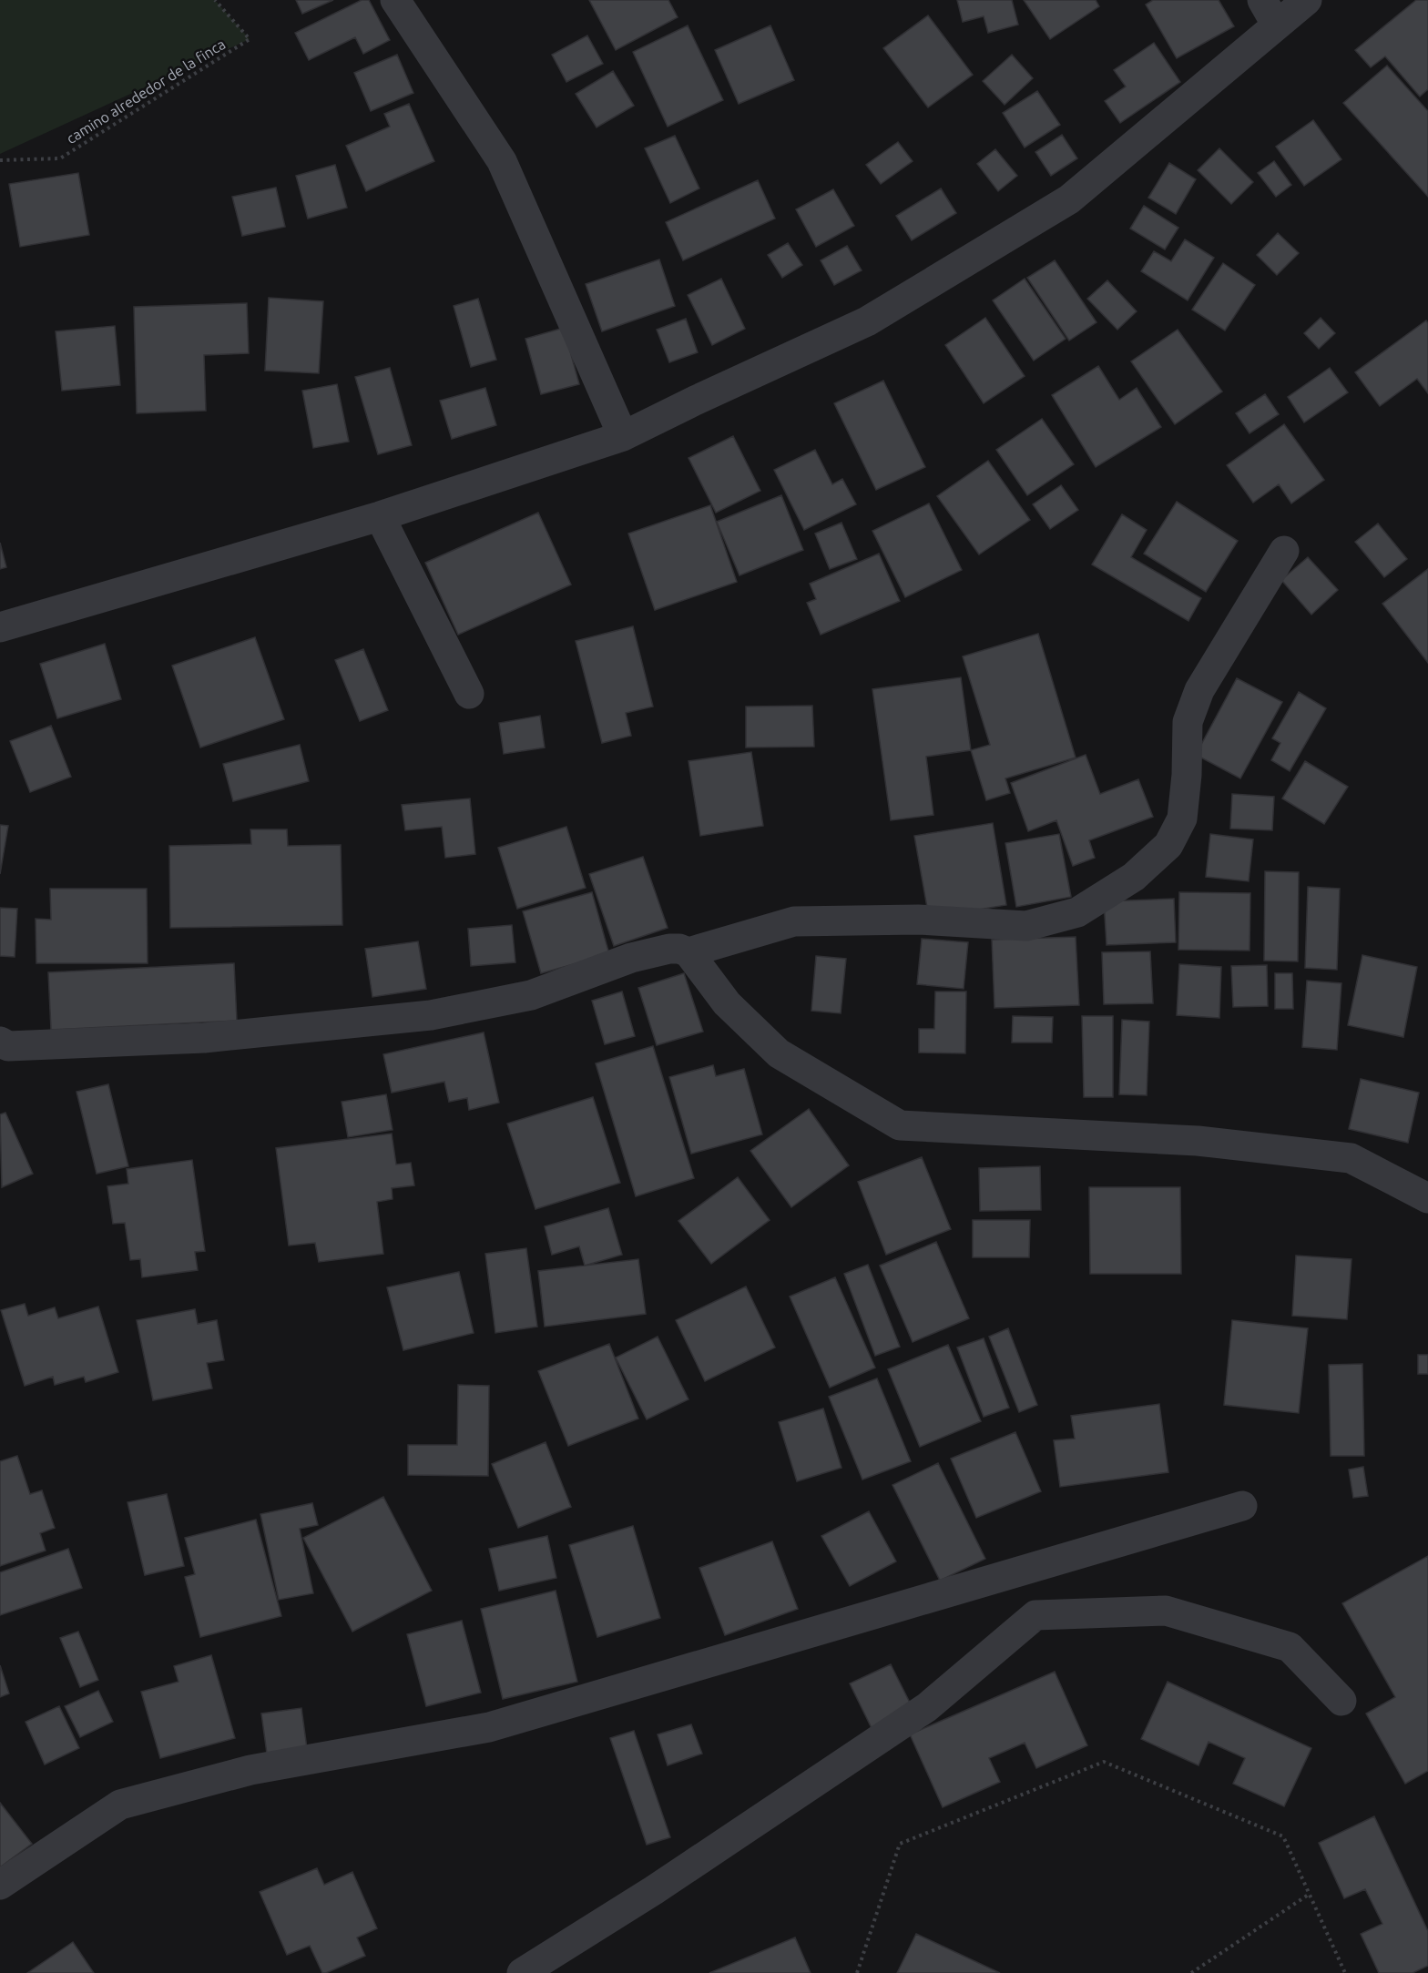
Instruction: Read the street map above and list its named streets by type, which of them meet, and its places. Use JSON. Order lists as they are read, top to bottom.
{
  "streets": {
    "path": ["camino alrededor de la finca"]
  }
}
